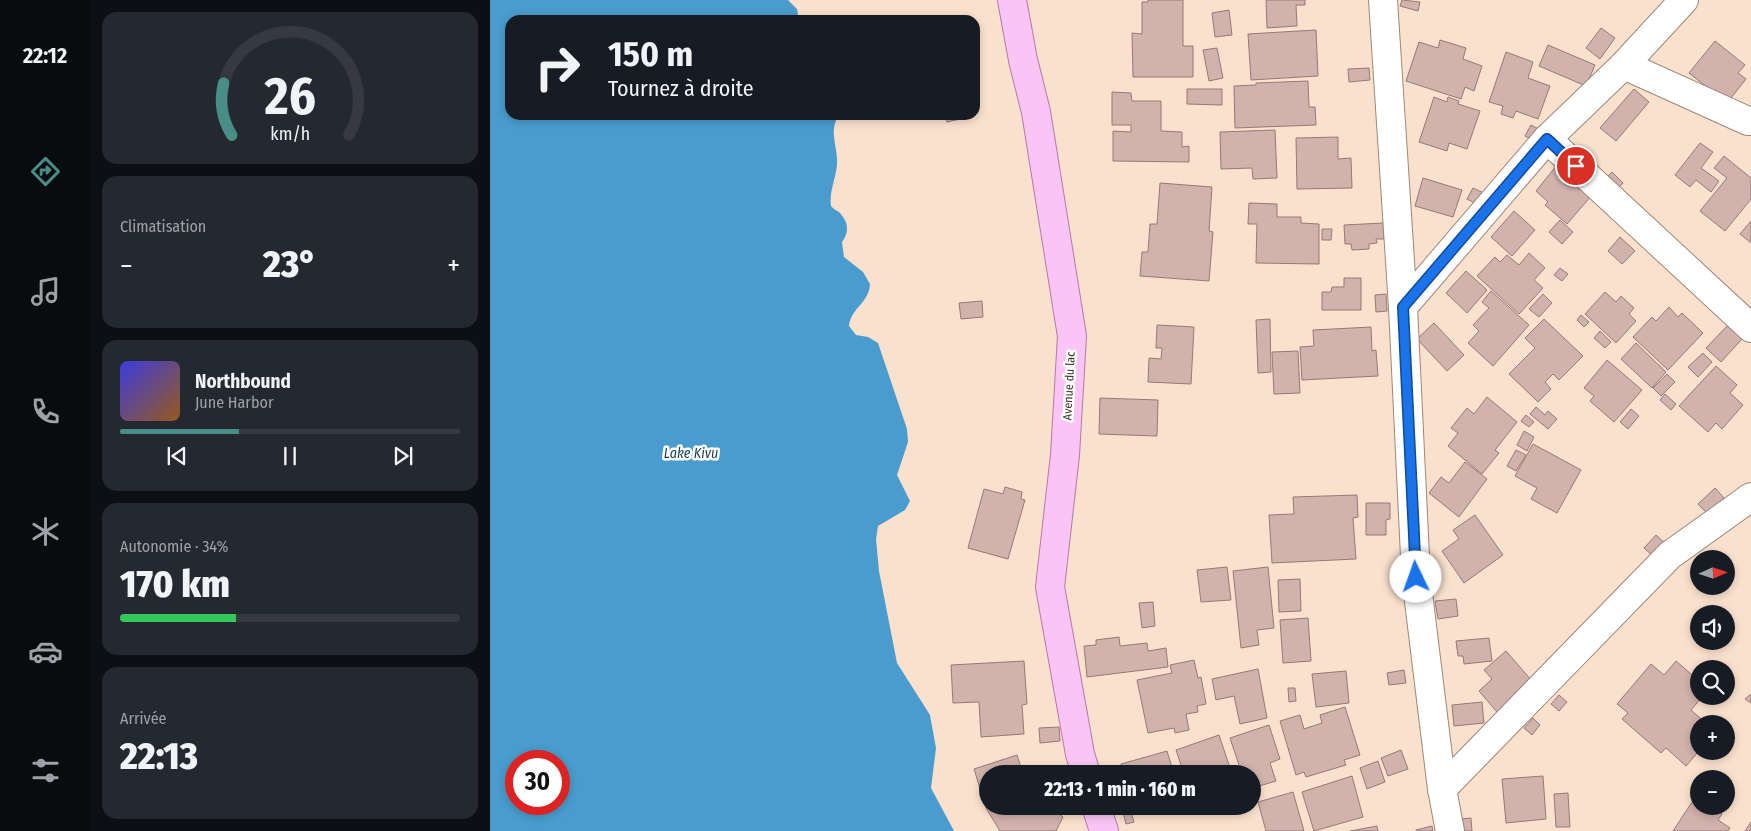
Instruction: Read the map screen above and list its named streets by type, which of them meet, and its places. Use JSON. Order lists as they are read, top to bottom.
{
  "streets": {
    "main road": ["Avenue du lac"]
  },
  "water": ["Lake Kivu"],
  "north": "right",
  "page": {
    "tabs": "22:12",
    "turn": ["150 m", "Tournez à droite"],
    "tile": [
      "Climatisation",
      ["Autonomie · 34%", "170 km"],
      ["Arrivée", "22:13"]
    ],
    "heat": ["−", "23°", "+"],
    "song": ["Northbound", "June Harbor"],
    "map_buttons": ["+", "−"],
    "limit": "30",
    "trip": "22:13 · 1 min · 160 m",
    "gauge": ["26", "km/h"]
  }
}
